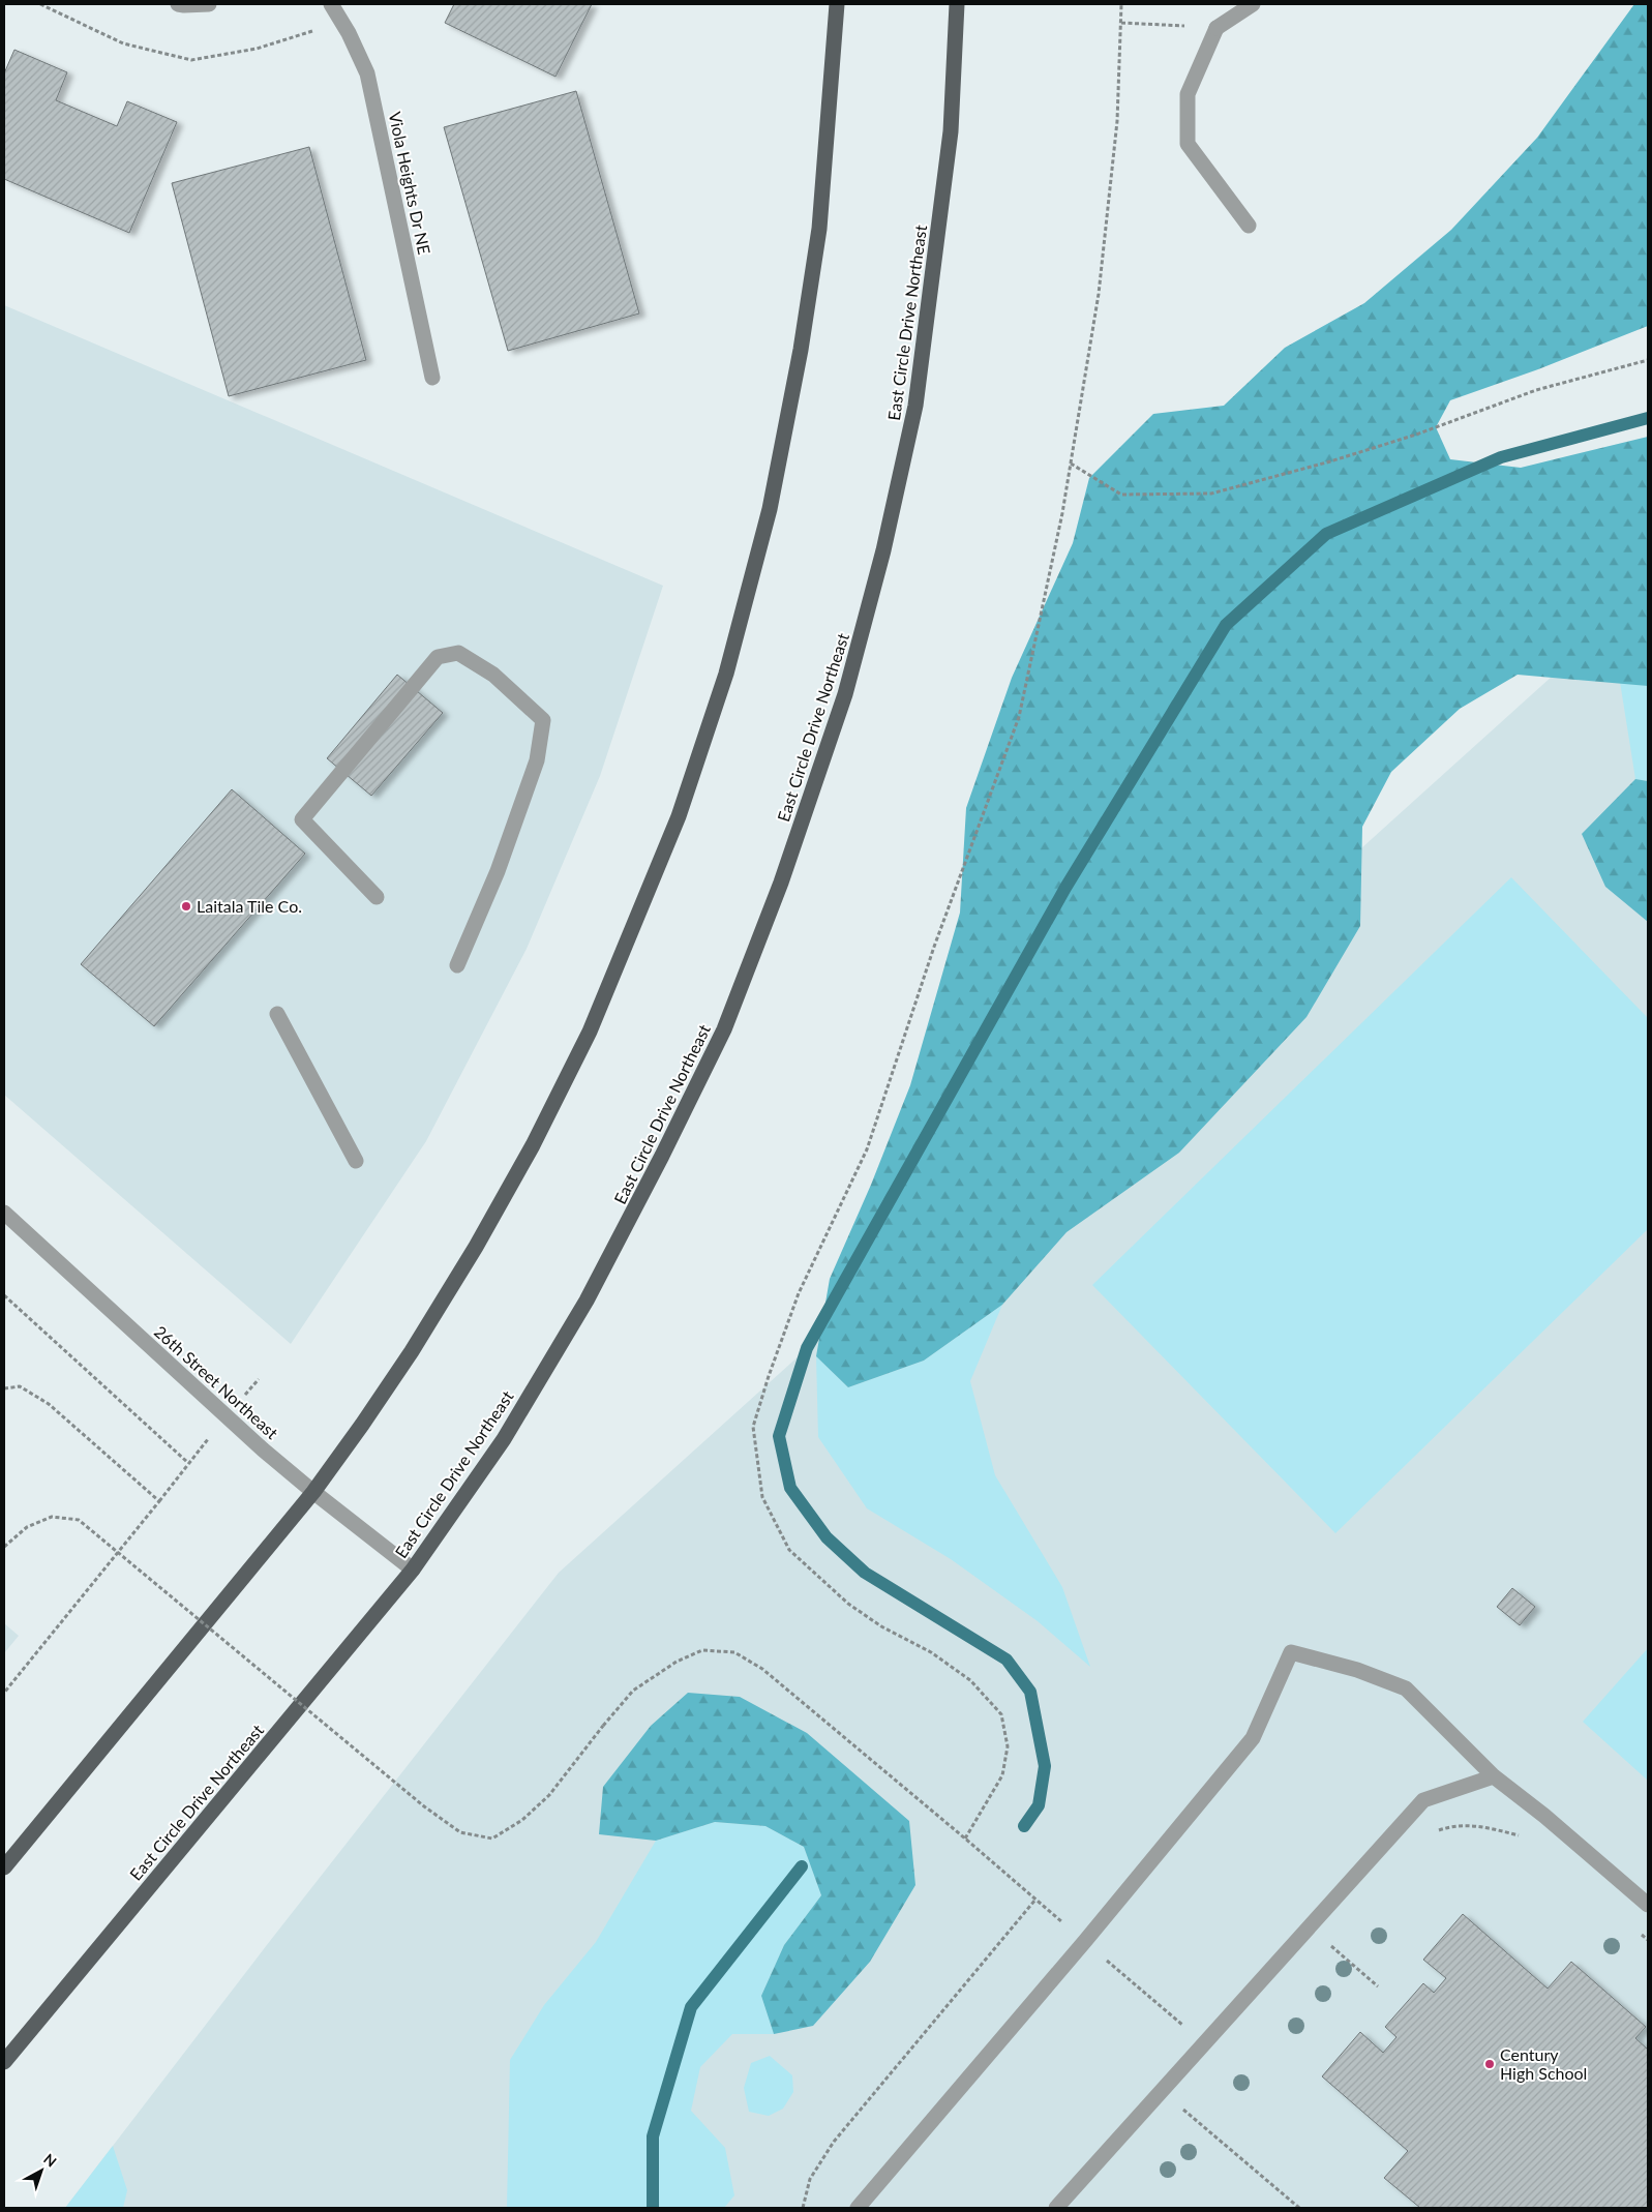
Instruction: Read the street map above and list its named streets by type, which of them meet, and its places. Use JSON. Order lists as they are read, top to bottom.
{
  "streets": {
    "main road": ["East Circle Drive Northeast"],
    "street": ["Viola Heights Dr NE", "26th Street Northeast"]
  },
  "crossings": [
    ["East Circle Drive Northeast", "26th Street Northeast"]
  ],
  "places": ["Laitala Tile Co.", "Century High School"],
  "north": "top right"
}
